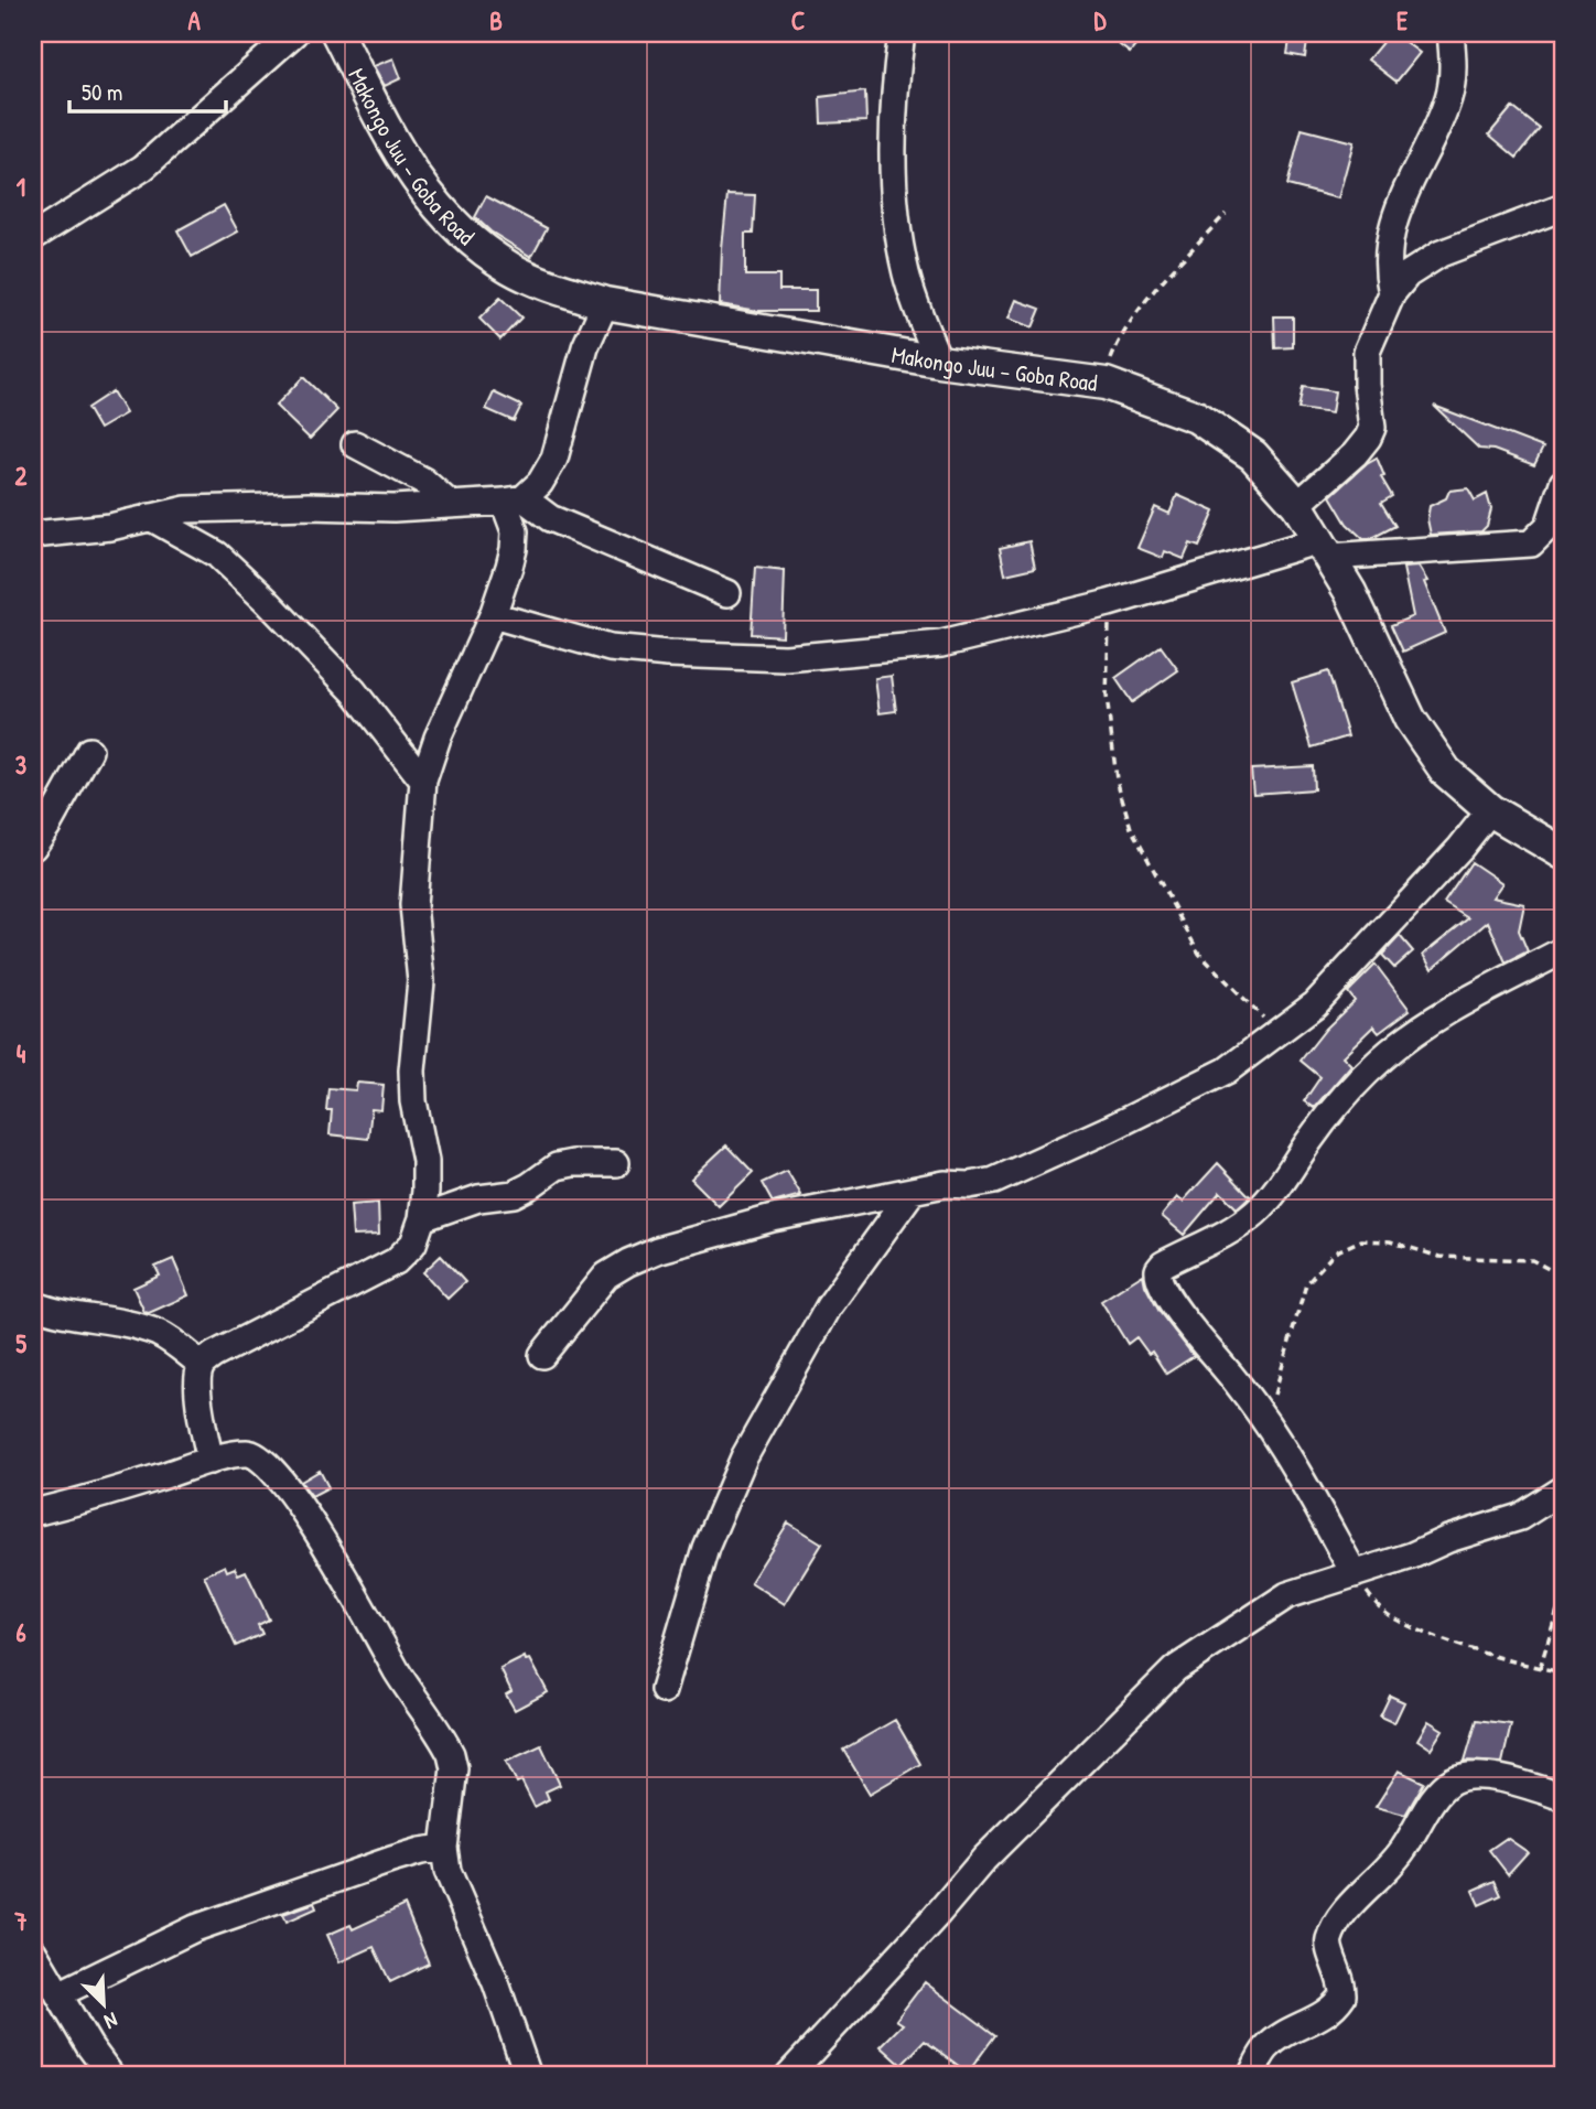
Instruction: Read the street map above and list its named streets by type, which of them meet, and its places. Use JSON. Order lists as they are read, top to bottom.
{
  "streets": {
    "street": ["Makongo Juu – Goba Road"]
  },
  "scale_bar": "50 m",
  "north": "bottom right",
  "grid": {
    "columns": [
      "A",
      "B",
      "C",
      "D",
      "E"
    ],
    "rows": [
      "1",
      "2",
      "3",
      "4",
      "5",
      "6",
      "7"
    ]
  }
}
